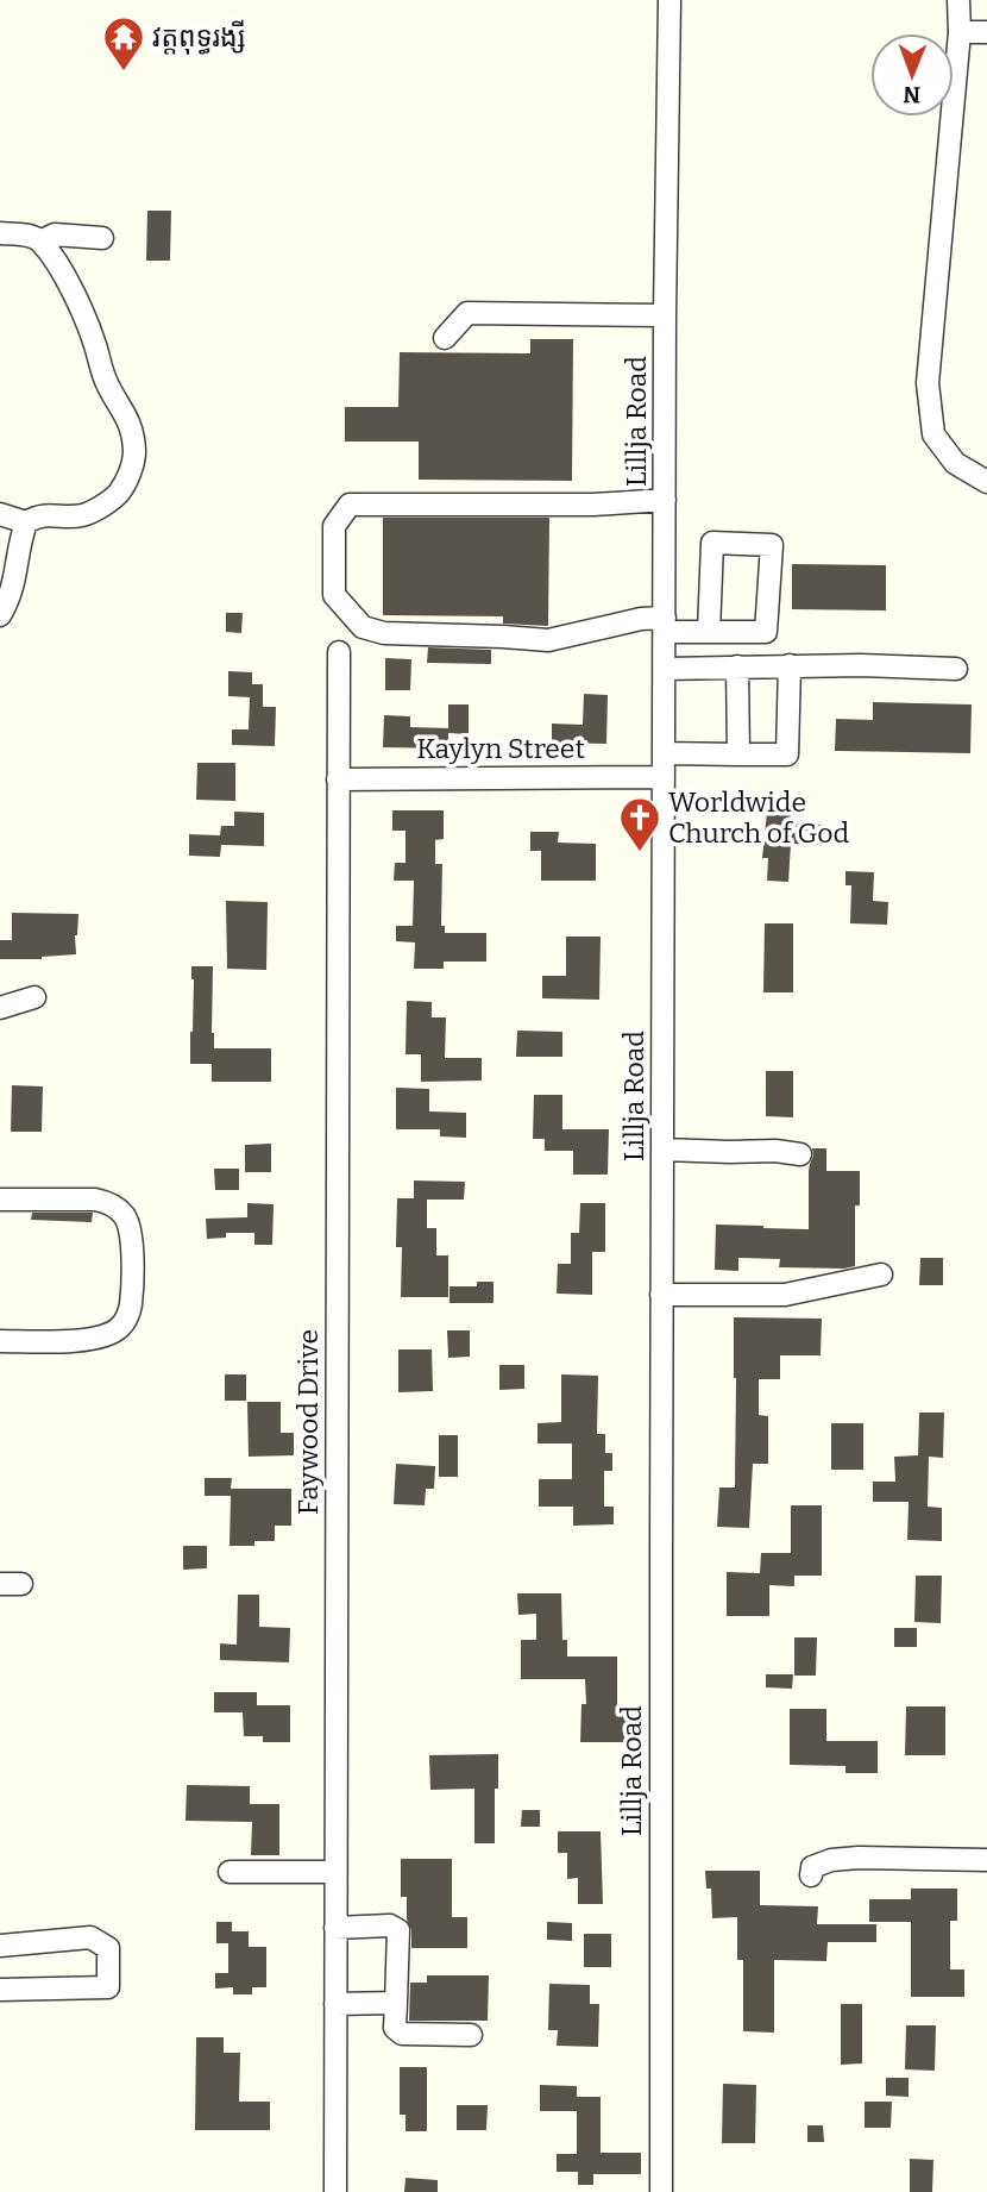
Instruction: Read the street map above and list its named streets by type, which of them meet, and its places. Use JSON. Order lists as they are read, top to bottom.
{
  "streets": {
    "street": ["Lillja Road", "Kaylyn Street", "Faywood Drive"]
  },
  "crossings": [
    ["Lillja Road", "Kaylyn Street"],
    ["Kaylyn Street", "Faywood Drive"]
  ],
  "places": {
    "temple": ["វត្តពុទ្ធរង្សី"],
    "church": ["Worldwide Church of God"]
  },
  "north": "bottom"
}
